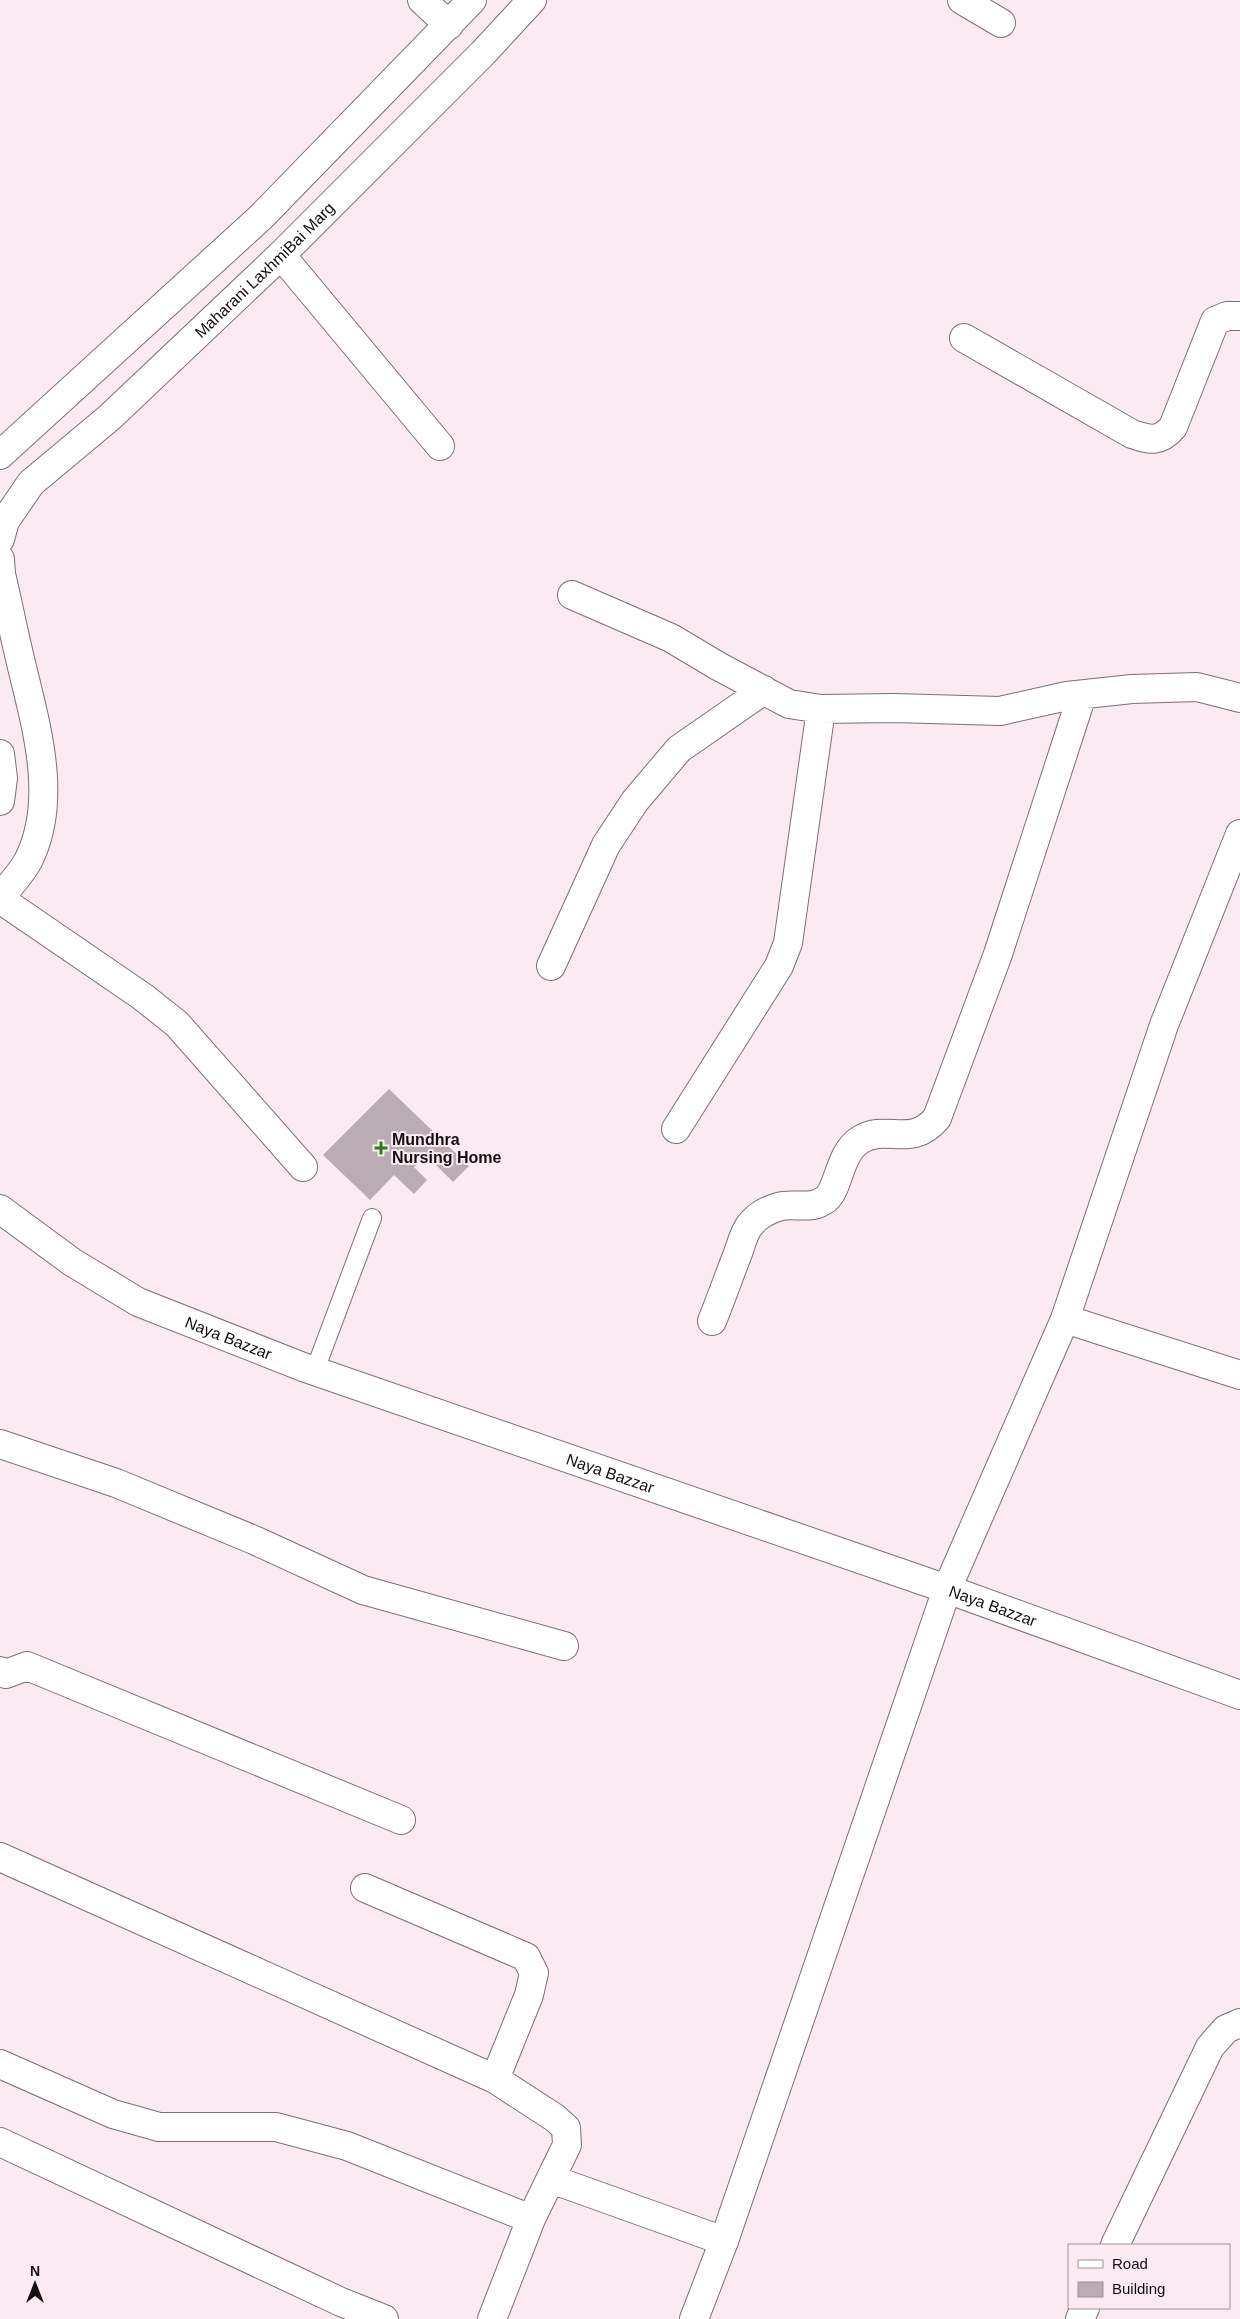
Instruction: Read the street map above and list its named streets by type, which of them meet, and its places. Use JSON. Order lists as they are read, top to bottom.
{
  "streets": {
    "street": ["Maharani LaxhmiBai Marg", "Naya Bazzar"]
  },
  "places": {
    "health": ["Mundhra Nursing Home"]
  },
  "legend": ["Road", "Building"],
  "north": "top"
}
